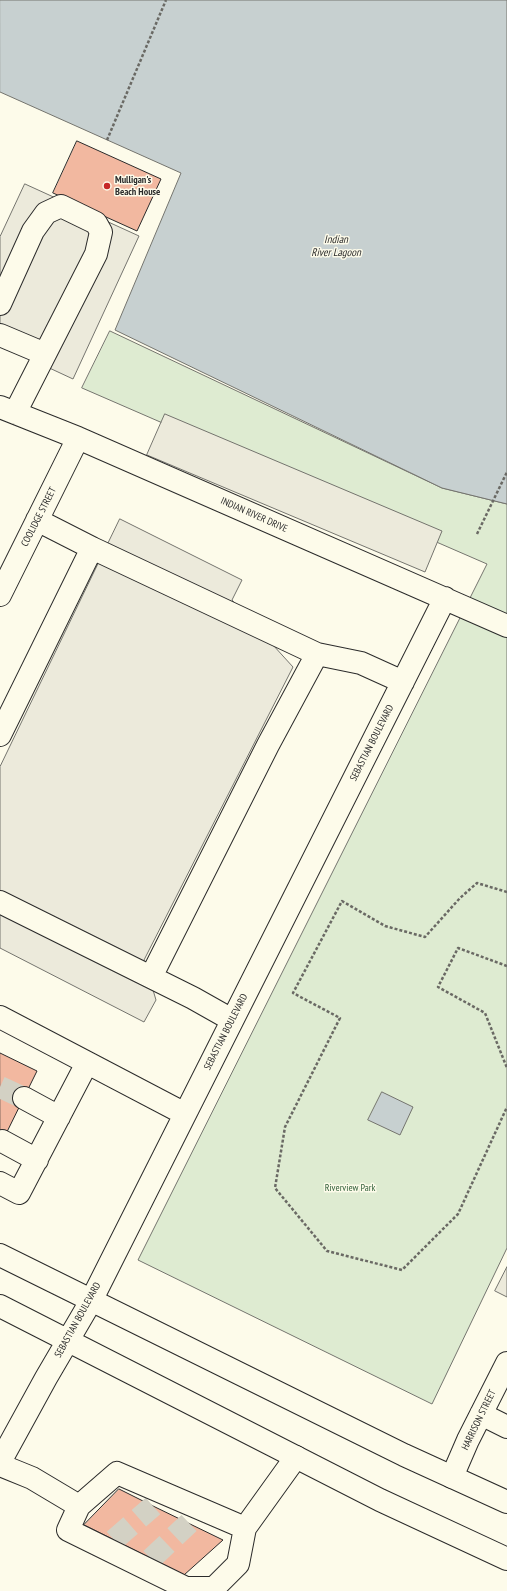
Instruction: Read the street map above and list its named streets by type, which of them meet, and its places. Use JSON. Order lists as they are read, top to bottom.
{
  "streets": {
    "street": [
      "INDIAN RIVER DRIVE",
      "COOLIDGE STREET",
      "SEBASTIAN BOULEVARD",
      "HARRISON STREET"
    ]
  },
  "crossings": [
    ["INDIAN RIVER DRIVE", "COOLIDGE STREET"],
    ["INDIAN RIVER DRIVE", "SEBASTIAN BOULEVARD"]
  ],
  "water": ["Indian River Lagoon"],
  "parks": ["Riverview Park"],
  "places": ["Mulligan's Beach House"]
}
